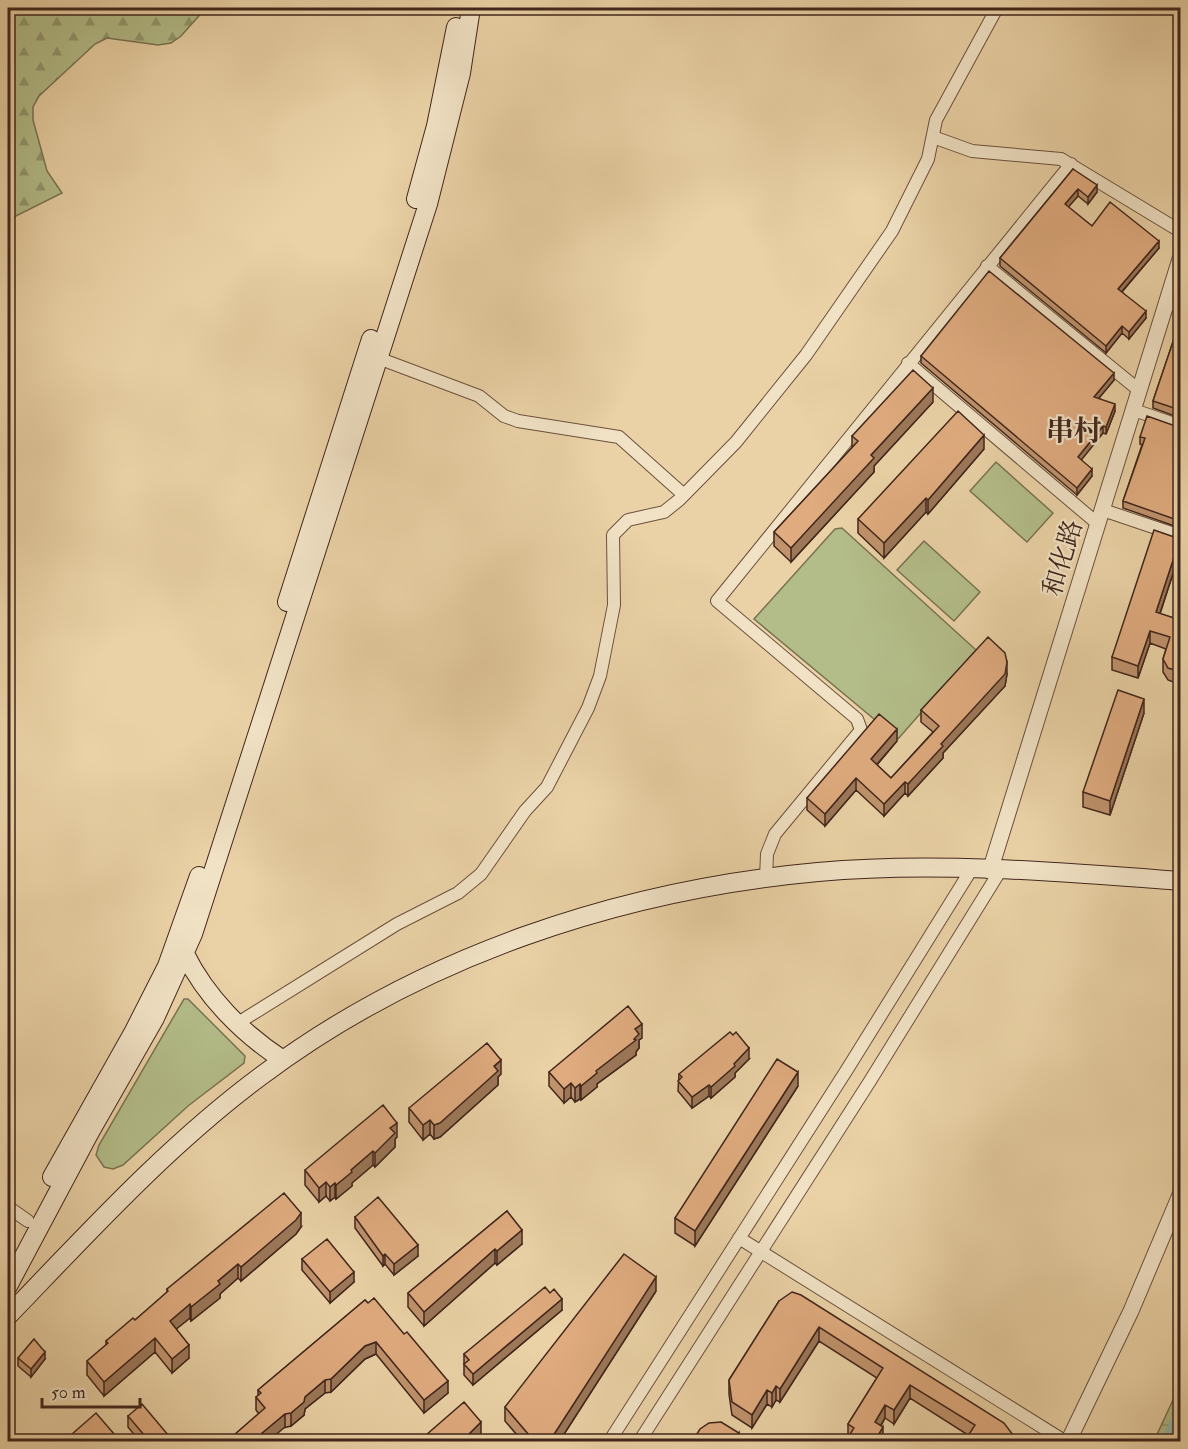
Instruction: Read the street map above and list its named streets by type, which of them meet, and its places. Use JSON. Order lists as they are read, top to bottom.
{
  "streets": {
    "street": ["和化路"]
  },
  "districts": ["串村"],
  "scale_bar": "50 m"
}
